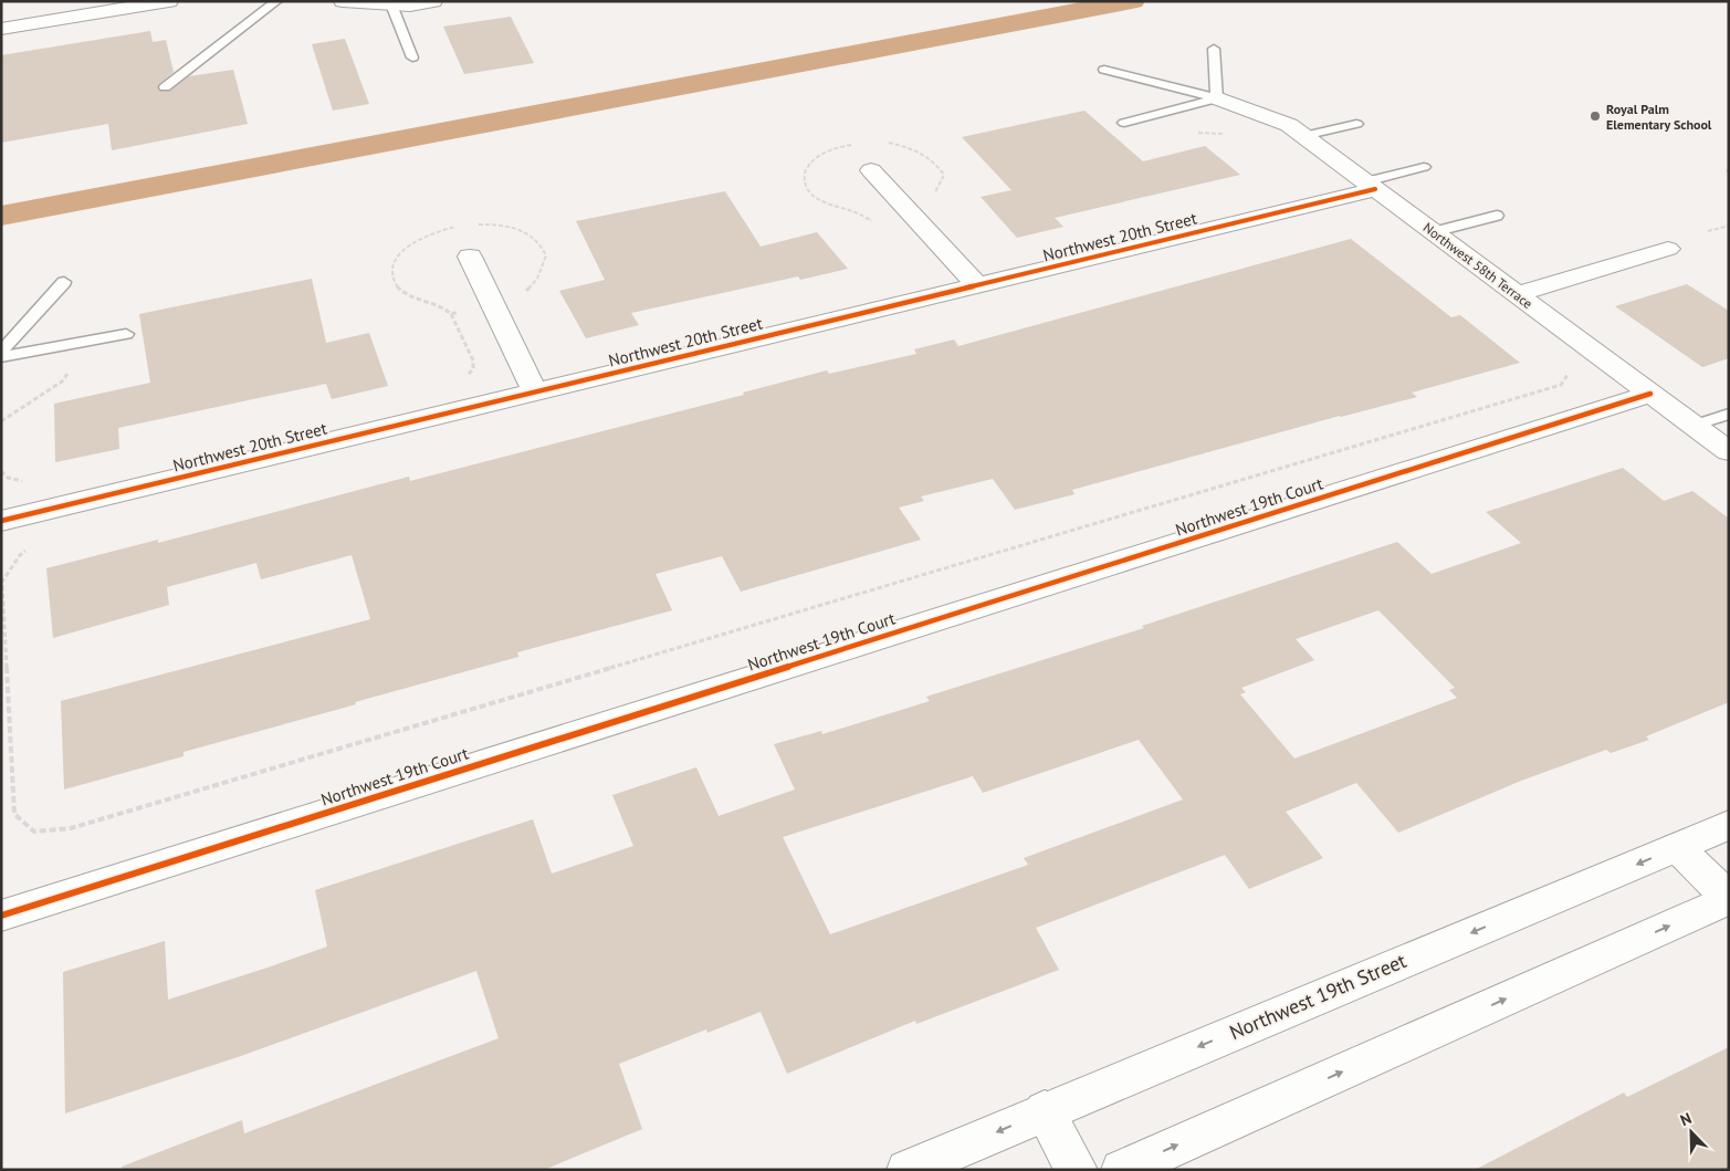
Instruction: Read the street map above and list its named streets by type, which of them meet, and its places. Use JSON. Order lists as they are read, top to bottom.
{
  "streets": {
    "street": [
      "Northwest 20th Street",
      "Northwest 58th Terrace",
      "Northwest 19th Court",
      "Northwest 19th Street"
    ]
  },
  "crossings": [
    ["Northwest 20th Street", "Northwest 58th Terrace"],
    ["Northwest 58th Terrace", "Northwest 19th Court"]
  ],
  "places": ["Royal Palm Elementary School"],
  "north": "top left"
}
